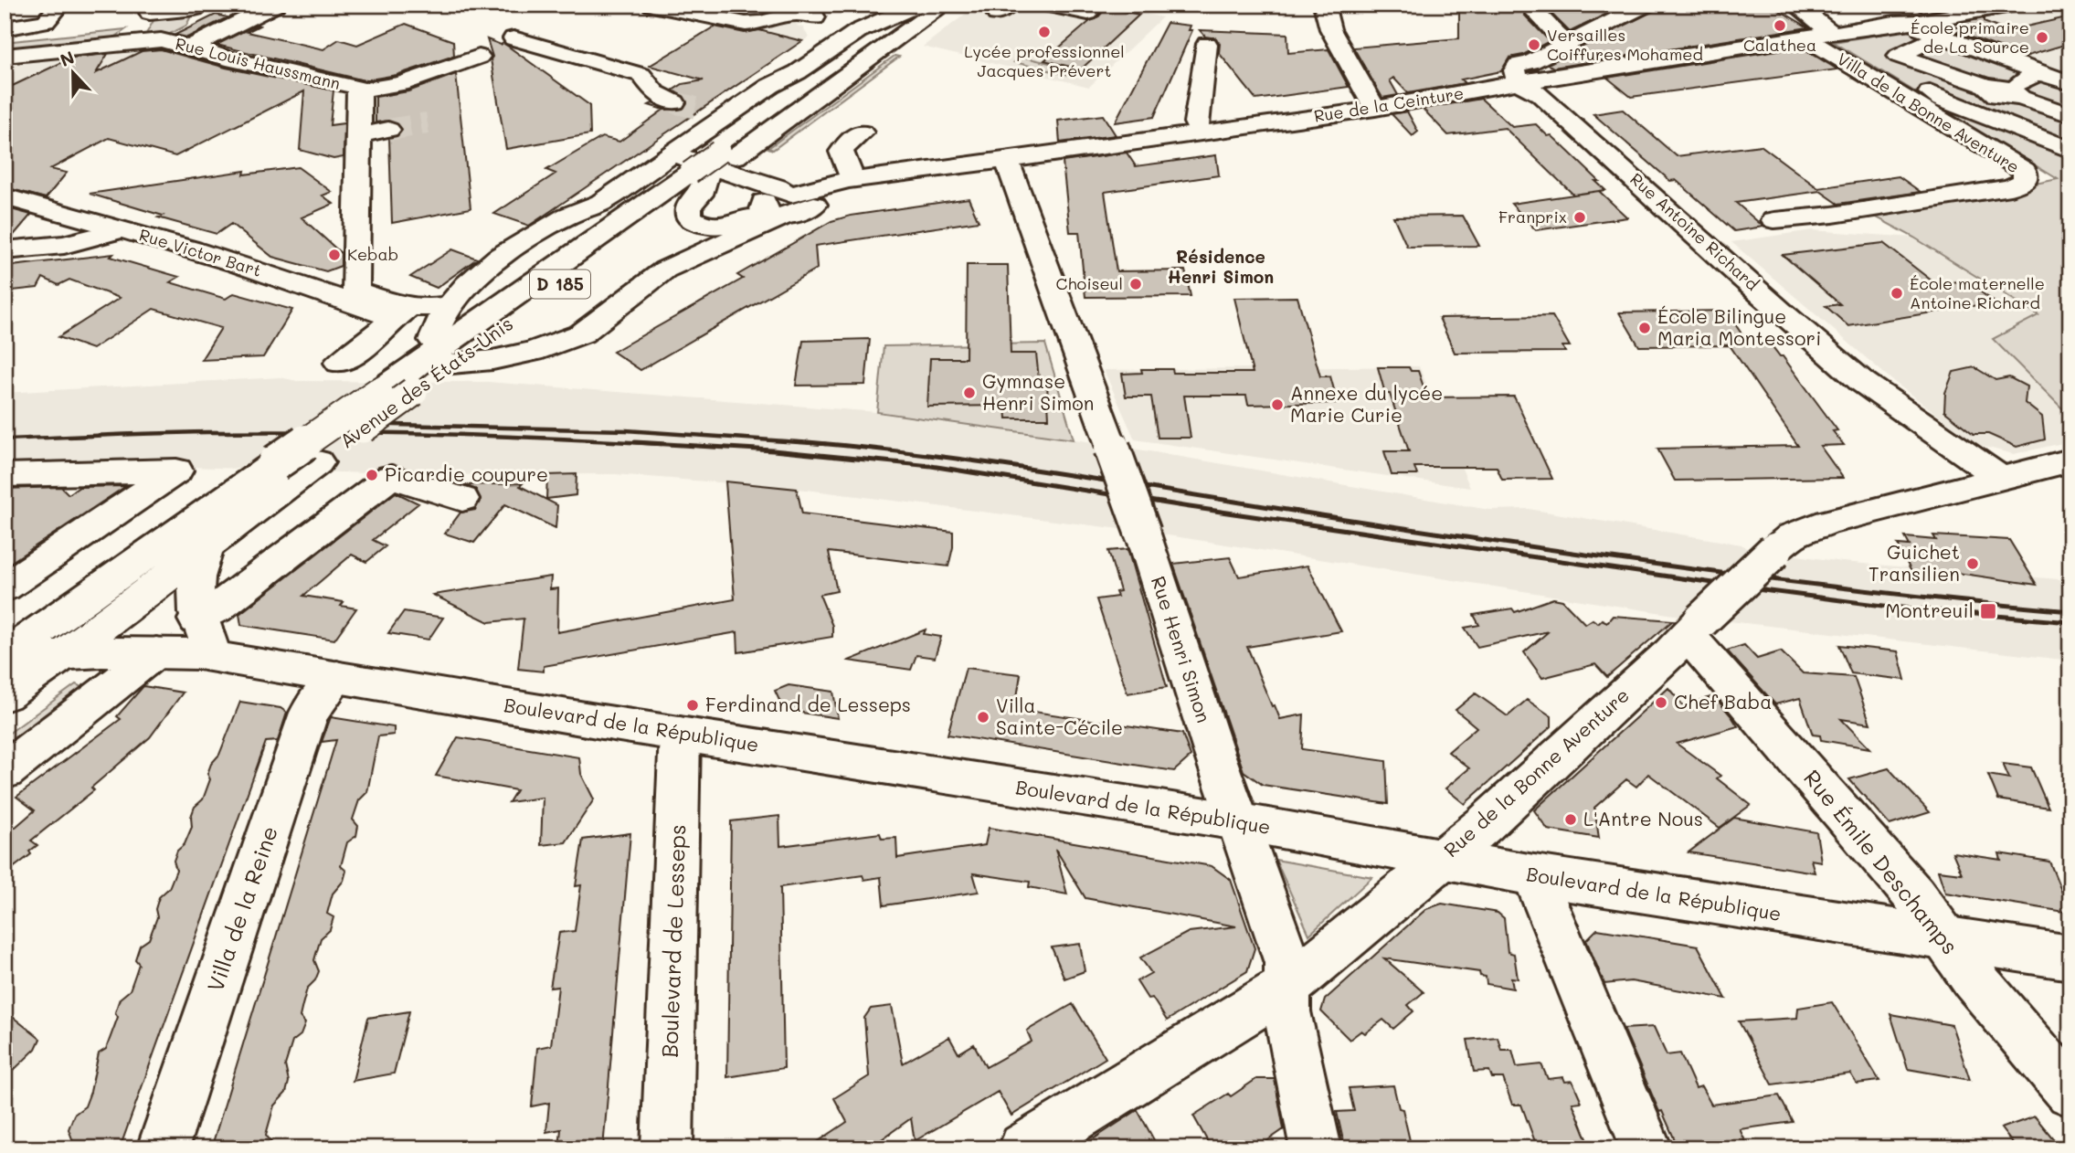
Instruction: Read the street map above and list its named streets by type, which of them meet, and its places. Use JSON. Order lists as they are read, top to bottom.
{
  "streets": {
    "street": [
      "Rue Louis Haussmann",
      "Rue de la Ceinture",
      "Villa de la Bonne Aventure",
      "Rue Antoine Richard",
      "Rue Victor Bart",
      "D 185",
      "Avenue des États-Unis",
      "Rue Henri Simon",
      "Boulevard de la République",
      "Rue de la Bonne Aventure",
      "Rue Émile Deschamps",
      "Villa de la Reine",
      "Boulevard de Lesseps"
    ]
  },
  "crossings": [
    ["Rue de la Ceinture", "Villa de la Bonne Aventure"],
    ["Rue de la Ceinture", "Rue Antoine Richard"],
    ["Rue de la Ceinture", "Rue Henri Simon"],
    ["Rue Antoine Richard", "Rue de la Bonne Aventure"],
    ["Rue Victor Bart", "Avenue des États-Unis"],
    ["Avenue des États-Unis", "Boulevard de la République"],
    ["Rue Henri Simon", "Boulevard de la République"],
    ["Rue Henri Simon", "Rue de la Bonne Aventure"],
    ["Boulevard de la République", "Rue de la Bonne Aventure"],
    ["Boulevard de la République", "Rue Émile Deschamps"],
    ["Boulevard de la République", "Villa de la Reine"],
    ["Boulevard de la République", "Boulevard de Lesseps"],
    ["Rue de la Bonne Aventure", "Rue Émile Deschamps"]
  ],
  "districts": ["Résidence Henri Simon"],
  "places": {
    "other": [
      "Calathea",
      "Lycée professionnel Jacques Prévert",
      "École primaire de La Source",
      "Versailles Coiffures Mohamed",
      "Franprix",
      "Kebab",
      "Choiseul",
      "École maternelle Antoine Richard",
      "École Bilingue Maria Montessori",
      "Gymnase Henri Simon",
      "Annexe du lycée Marie Curie",
      "Picardie coupure",
      "Guichet Transilien",
      "Chef Baba",
      "Ferdinand de Lesseps",
      "Villa Sainte-Cécile",
      "L'Antre Nous"
    ],
    "transit": ["Montreuil"]
  },
  "north": "top"
}
